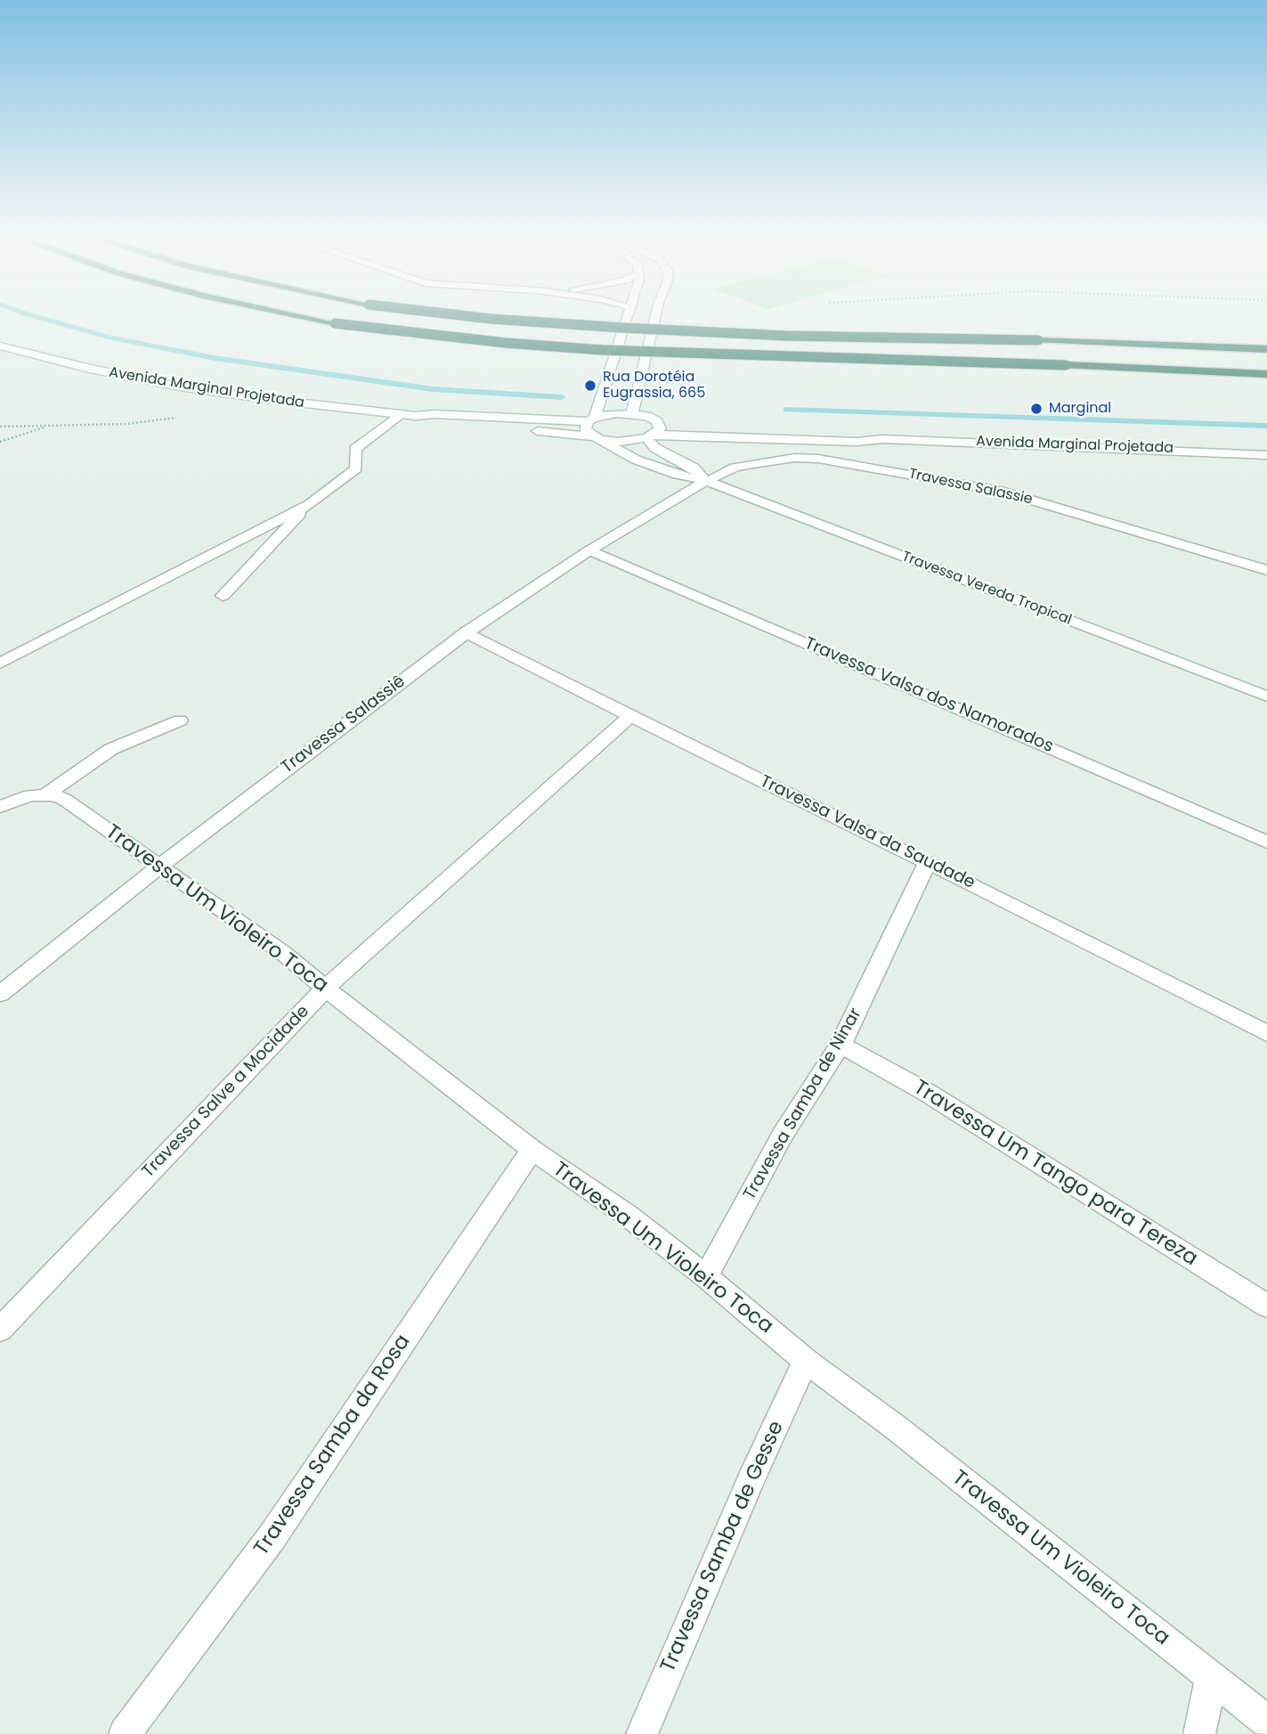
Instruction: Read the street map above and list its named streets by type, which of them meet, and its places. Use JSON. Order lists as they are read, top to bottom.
{
  "streets": {
    "street": [
      "Avenida Marginal Projetada",
      "Travessa Salassie",
      "Travessa Vereda Tropical",
      "Travessa Valsa dos Namorados",
      "Travessa Salassiê",
      "Travessa Valsa da Saudade",
      "Travessa Um Violeiro Toca",
      "Travessa Salve a Mocidade",
      "Travessa Samba de Ninar",
      "Travessa Um Tango para Tereza",
      "Travessa Samba da Rosa",
      "Travessa Samba de Gesse"
    ]
  },
  "crossings": [
    ["Avenida Marginal Projetada", "Travessa Vereda Tropical"],
    ["Travessa Salassie", "Travessa Vereda Tropical"],
    ["Travessa Salassie", "Travessa Salassiê"],
    ["Travessa Vereda Tropical", "Travessa Salassiê"],
    ["Travessa Valsa dos Namorados", "Travessa Salassiê"],
    ["Travessa Salassiê", "Travessa Valsa da Saudade"],
    ["Travessa Salassiê", "Travessa Um Violeiro Toca"],
    ["Travessa Valsa da Saudade", "Travessa Salve a Mocidade"],
    ["Travessa Valsa da Saudade", "Travessa Samba de Ninar"],
    ["Travessa Um Violeiro Toca", "Travessa Salve a Mocidade"],
    ["Travessa Um Violeiro Toca", "Travessa Samba de Ninar"],
    ["Travessa Um Violeiro Toca", "Travessa Samba da Rosa"],
    ["Travessa Um Violeiro Toca", "Travessa Samba de Gesse"],
    ["Travessa Samba de Ninar", "Travessa Um Tango para Tereza"]
  ],
  "places": ["Rua Dorotéia Eugrassia, 665", "Marginal"]
}
